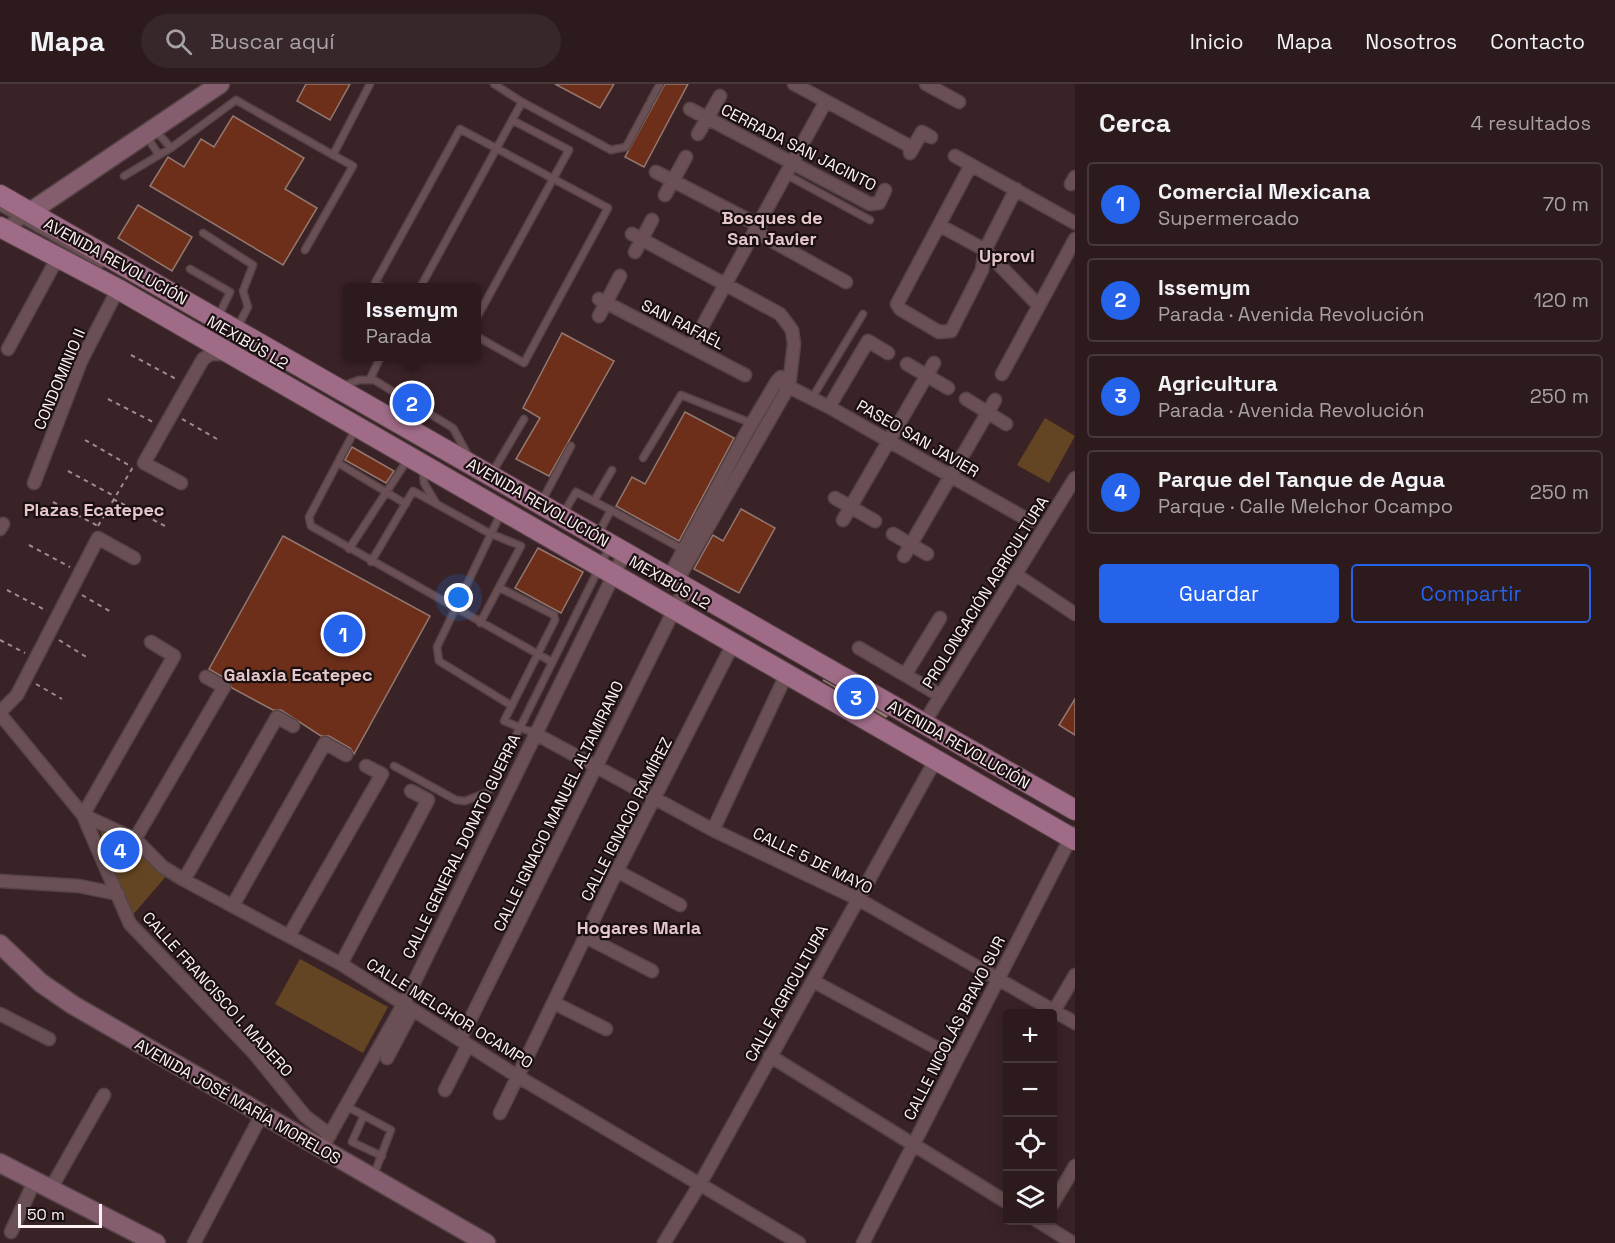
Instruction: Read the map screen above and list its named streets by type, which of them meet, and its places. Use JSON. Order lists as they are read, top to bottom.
{
  "streets": {
    "main road": ["AVENIDA REVOLUCIÓN", "AVENIDA JOSÉ MARÍA MORELOS"],
    "street": [
      "CERRADA SAN JACINTO",
      "SAN RAFAÉL",
      "CONDOMINIO II",
      "PASEO SAN JAVIER",
      "PROLONGACIÓN AGRICULTURA",
      "CALLE IGNACIO MANUEL ALTAMIRANO",
      "CALLE IGNACIO RAMÍREZ",
      "CALLE GENERAL DONATO GUERRA",
      "CALLE 5 DE MAYO",
      "CALLE AGRICULTURA",
      "CALLE FRANCISCO I. MADERO",
      "CALLE MELCHOR OCAMPO",
      "CALLE NICOLÁS BRAVO SUR"
    ],
    "lane": ["MEXIBÚS L2"]
  },
  "crossings": [
    ["AVENIDA REVOLUCIÓN", "MEXIBÚS L2"],
    ["AVENIDA REVOLUCIÓN", "CONDOMINIO II"],
    ["AVENIDA REVOLUCIÓN", "PROLONGACIÓN AGRICULTURA"],
    ["AVENIDA REVOLUCIÓN", "CALLE IGNACIO MANUEL ALTAMIRANO"],
    ["AVENIDA REVOLUCIÓN", "CALLE IGNACIO RAMÍREZ"],
    ["AVENIDA REVOLUCIÓN", "CALLE GENERAL DONATO GUERRA"],
    ["AVENIDA REVOLUCIÓN", "CALLE AGRICULTURA"],
    ["AVENIDA REVOLUCIÓN", "CALLE NICOLÁS BRAVO SUR"],
    ["MEXIBÚS L2", "CALLE IGNACIO MANUEL ALTAMIRANO"],
    ["MEXIBÚS L2", "CALLE GENERAL DONATO GUERRA"],
    ["MEXIBÚS L2", "CALLE NICOLÁS BRAVO SUR"],
    ["CALLE IGNACIO MANUEL ALTAMIRANO", "CALLE 5 DE MAYO"],
    ["CALLE IGNACIO MANUEL ALTAMIRANO", "CALLE MELCHOR OCAMPO"],
    ["CALLE IGNACIO RAMÍREZ", "CALLE 5 DE MAYO"],
    ["CALLE IGNACIO RAMÍREZ", "CALLE MELCHOR OCAMPO"],
    ["CALLE GENERAL DONATO GUERRA", "CALLE 5 DE MAYO"],
    ["CALLE GENERAL DONATO GUERRA", "CALLE FRANCISCO I. MADERO"],
    ["CALLE GENERAL DONATO GUERRA", "CALLE MELCHOR OCAMPO"],
    ["CALLE GENERAL DONATO GUERRA", "AVENIDA JOSÉ MARÍA MORELOS"],
    ["CALLE 5 DE MAYO", "CALLE AGRICULTURA"],
    ["CALLE 5 DE MAYO", "CALLE NICOLÁS BRAVO SUR"],
    ["CALLE AGRICULTURA", "CALLE MELCHOR OCAMPO"],
    ["CALLE FRANCISCO I. MADERO", "CALLE MELCHOR OCAMPO"],
    ["CALLE FRANCISCO I. MADERO", "AVENIDA JOSÉ MARÍA MORELOS"]
  ],
  "districts": [
    "Bosques de San Javier",
    "Uprovi",
    "Plazas Ecatepec",
    "Galaxia Ecatepec",
    "Hogares Marla"
  ],
  "scale_bar": "50 m",
  "page": {
    "header": "Mapa",
    "search": "Buscar aquí",
    "nav": [
      "Inicio",
      "Mapa",
      "Nosotros",
      "Contacto"
    ],
    "heading": ["Cerca", "4 resultados"],
    "list": [
      {
        "mark": "1",
        "name": "Comercial Mexicana",
        "note": "Supermercado",
        "value": "70 m"
      },
      {
        "mark": "2",
        "name": "Issemym",
        "note": "Parada · Avenida Revolución",
        "value": "120 m"
      },
      {
        "mark": "3",
        "name": "Agricultura",
        "note": "Parada · Avenida Revolución",
        "value": "250 m"
      },
      {
        "mark": "4",
        "name": "Parque del Tanque de Agua",
        "note": "Parque · Calle Melchor Ocampo",
        "value": "250 m"
      }
    ],
    "popup": ["Issemym", "Parada"],
    "pins": [
      "2",
      "1",
      "3",
      "4"
    ],
    "buttons": ["Guardar", "Compartir"],
    "map_buttons": ["+", "−"],
    "scale": "50 m"
  }
}
